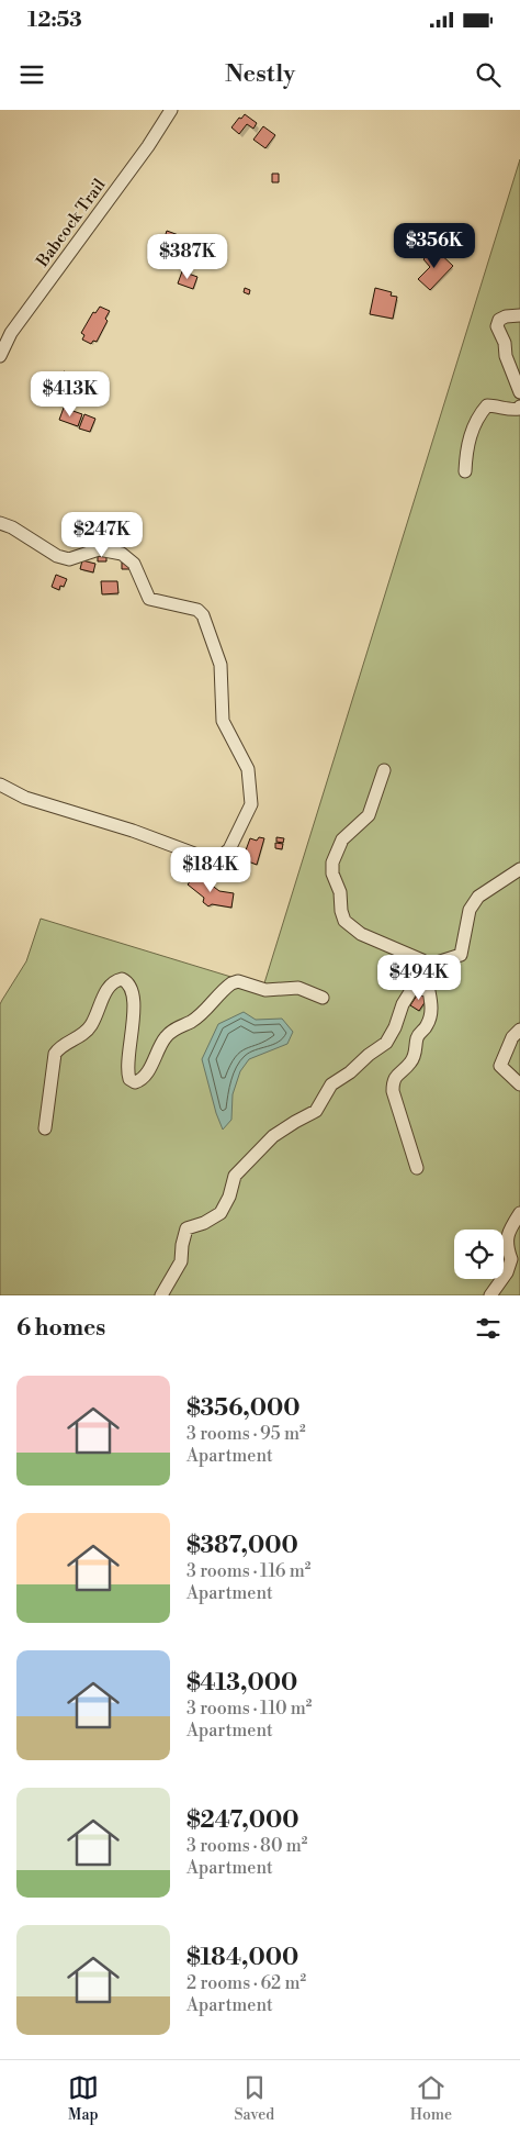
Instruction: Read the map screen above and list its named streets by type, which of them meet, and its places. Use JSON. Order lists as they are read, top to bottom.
{
  "streets": {
    "street": ["Babcock Trail"]
  },
  "page": {
    "status": "12:53",
    "header": "Nestly",
    "price": [
      "$356K",
      "$387K",
      "$413K",
      "$247K",
      "$184K",
      "$494K"
    ],
    "heading": "6 homes",
    "list": [
      {
        "name": "$356,000",
        "note": "3 rooms · 95 m² · Apartment"
      },
      {
        "name": "$387,000",
        "note": "3 rooms · 116 m² · Apartment"
      },
      {
        "name": "$413,000",
        "note": "3 rooms · 110 m² · Apartment"
      },
      {
        "name": "$247,000",
        "note": "3 rooms · 80 m² · Apartment"
      },
      {
        "name": "$184,000",
        "note": "2 rooms · 62 m² · Apartment"
      }
    ],
    "tabs": ["Map", "Saved", "Home"]
  }
}
